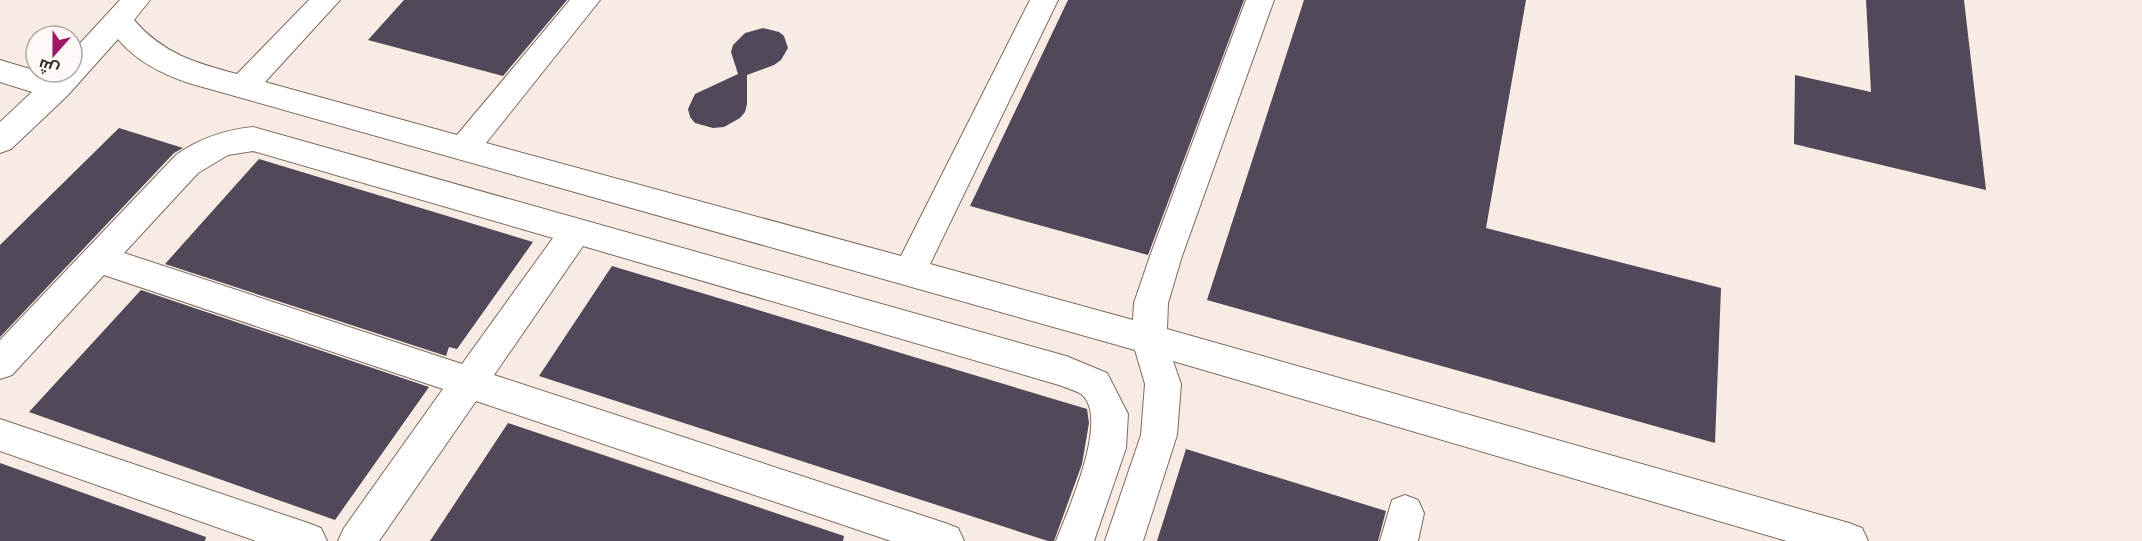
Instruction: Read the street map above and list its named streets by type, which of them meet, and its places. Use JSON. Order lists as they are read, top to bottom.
{
  "north": "bottom"
}
